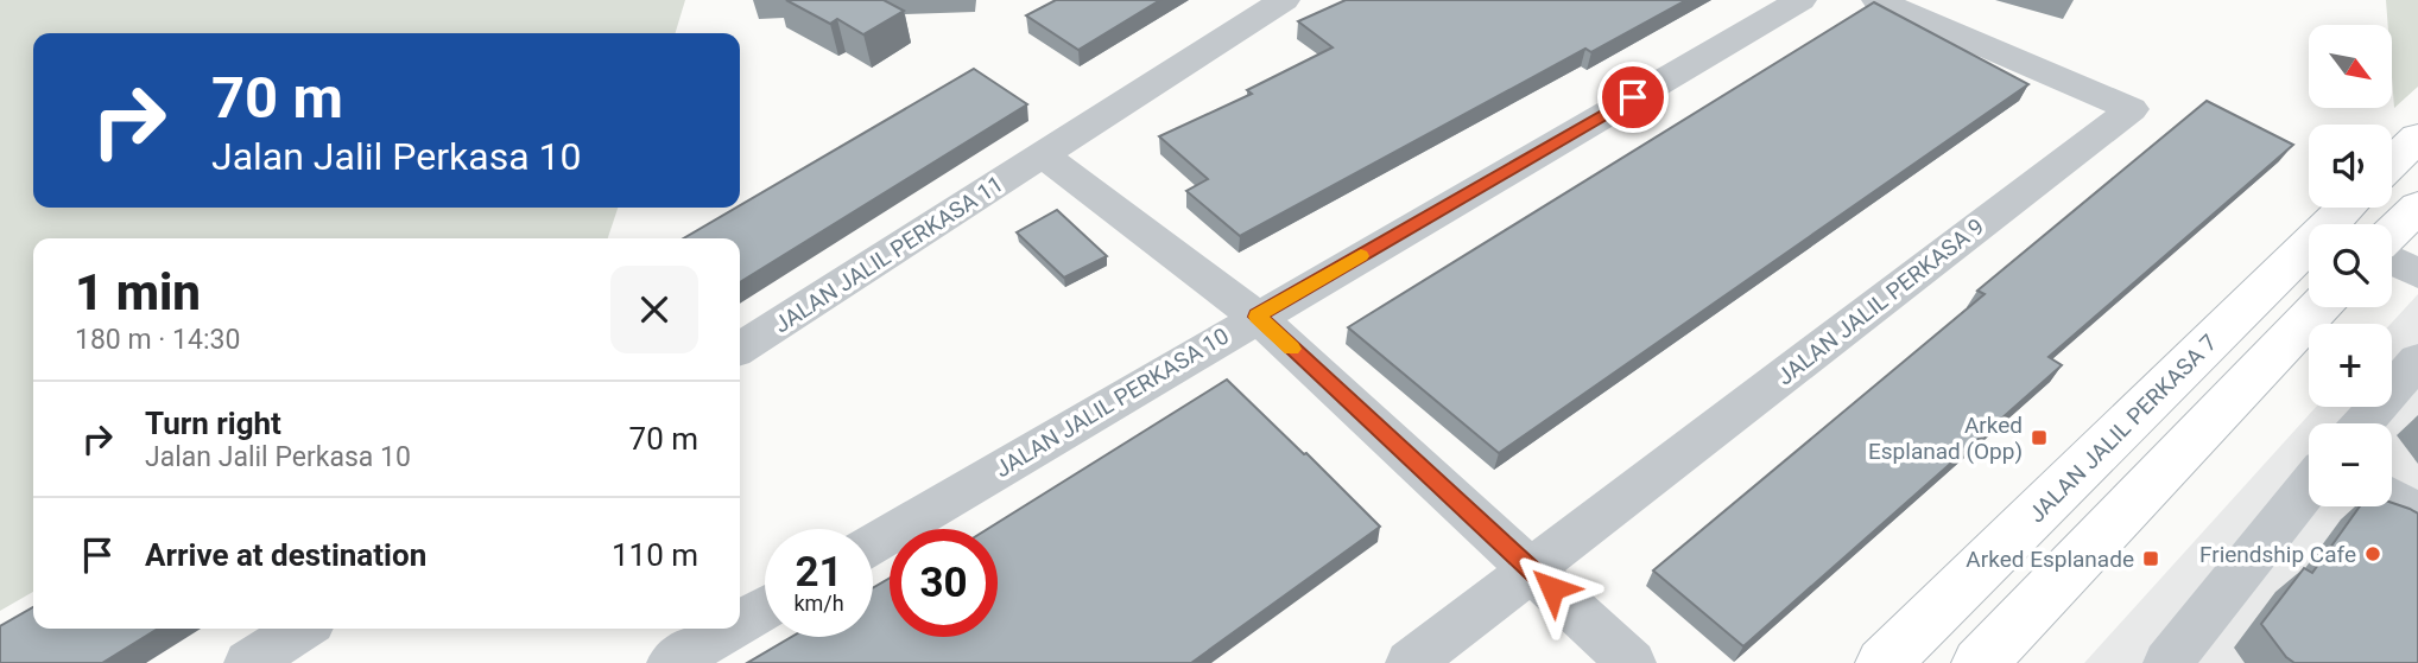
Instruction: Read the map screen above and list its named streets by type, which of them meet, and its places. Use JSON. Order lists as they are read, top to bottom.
{
  "streets": {
    "street": [
      "JALAN JALIL PERKASA 11",
      "JALAN JALIL PERKASA 9",
      "JALAN JALIL PERKASA 10",
      "JALAN JALIL PERKASA 7"
    ]
  },
  "places": {
    "transit": ["Arked Esplanad (Opp)", "Arked Esplanade"],
    "other": ["Friendship Cafe"]
  },
  "north": "bottom right",
  "page": {
    "map_buttons": ["+", "−"],
    "turn": ["70 m", "Jalan Jalil Perkasa 10"],
    "heading": ["1 min", "180 m · 14:30"],
    "list": [
      {
        "name": "Turn right",
        "note": "Jalan Jalil Perkasa 10",
        "value": "70 m"
      },
      {
        "name": "Arrive at destination",
        "value": "110 m"
      }
    ],
    "speed": "21 km/h",
    "limit": "30"
  }
}
